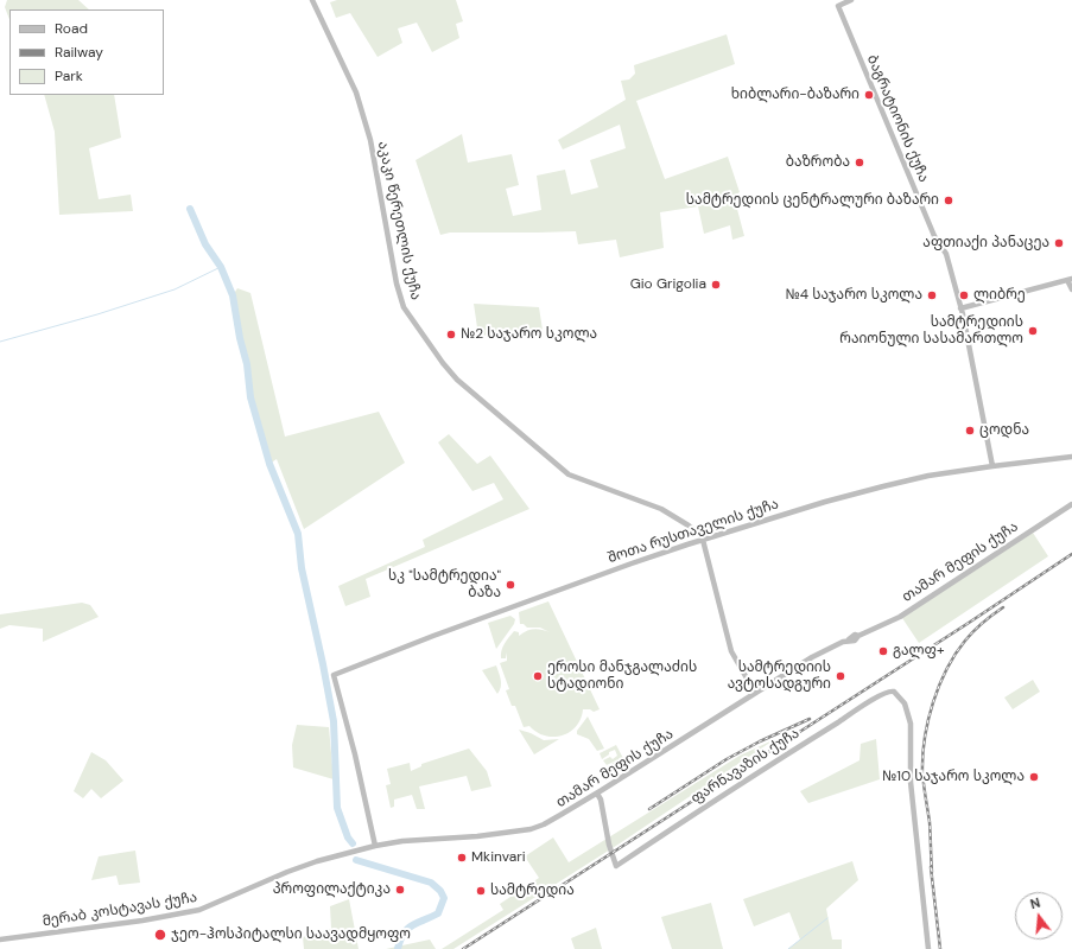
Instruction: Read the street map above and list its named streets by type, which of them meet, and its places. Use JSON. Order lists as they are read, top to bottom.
{
  "streets": {
    "street": [
      "ბაგრატიონის ქუჩა",
      "აკაკი წერეთლის ქუჩა",
      "შოთა რუსთაველის ქუჩა",
      "თამარ მეფის ქუჩა",
      "ფარნავაზის ქუჩა",
      "მერაბ კოსტავას ქუჩა"
    ]
  },
  "crossings": [
    ["ბაგრატიონის ქუჩა", "შოთა რუსთაველის ქუჩა"],
    ["აკაკი წერეთლის ქუჩა", "შოთა რუსთაველის ქუჩა"],
    ["შოთა რუსთაველის ქუჩა", "თამარ მეფის ქუჩა"],
    ["შოთა რუსთაველის ქუჩა", "მერაბ კოსტავას ქუჩა"],
    ["თამარ მეფის ქუჩა", "ფარნავაზის ქუჩა"],
    ["თამარ მეფის ქუჩა", "მერაბ კოსტავას ქუჩა"]
  ],
  "places": [
    "ხიბლარი-ბაზარი",
    "ბაზრობა",
    "სამტრედიის ცენტრალური ბაზარი",
    "აფთიაქი პანაცეა",
    "Gio Grigolia",
    "№4 საჯარო სკოლა",
    "ლიბრე",
    "სამტრედიის რაიონული სასამართლო",
    "№2 საჯარო სკოლა",
    "ცოდნა",
    "სკ \"სამტრედია\" ბაზა",
    "გალფ+",
    "ეროსი მანჯგალაძის სტადიონი",
    "სამტრედიის ავტოსადგური",
    "№10 საჯარო სკოლა",
    "Mkinvari",
    "პროფილაქტიკა",
    "სამტრედია",
    "ჯეო-ჰოსპიტალსი საავადმყოფო"
  ],
  "legend": ["Road", "Railway", "Park"],
  "north": "top"
}
